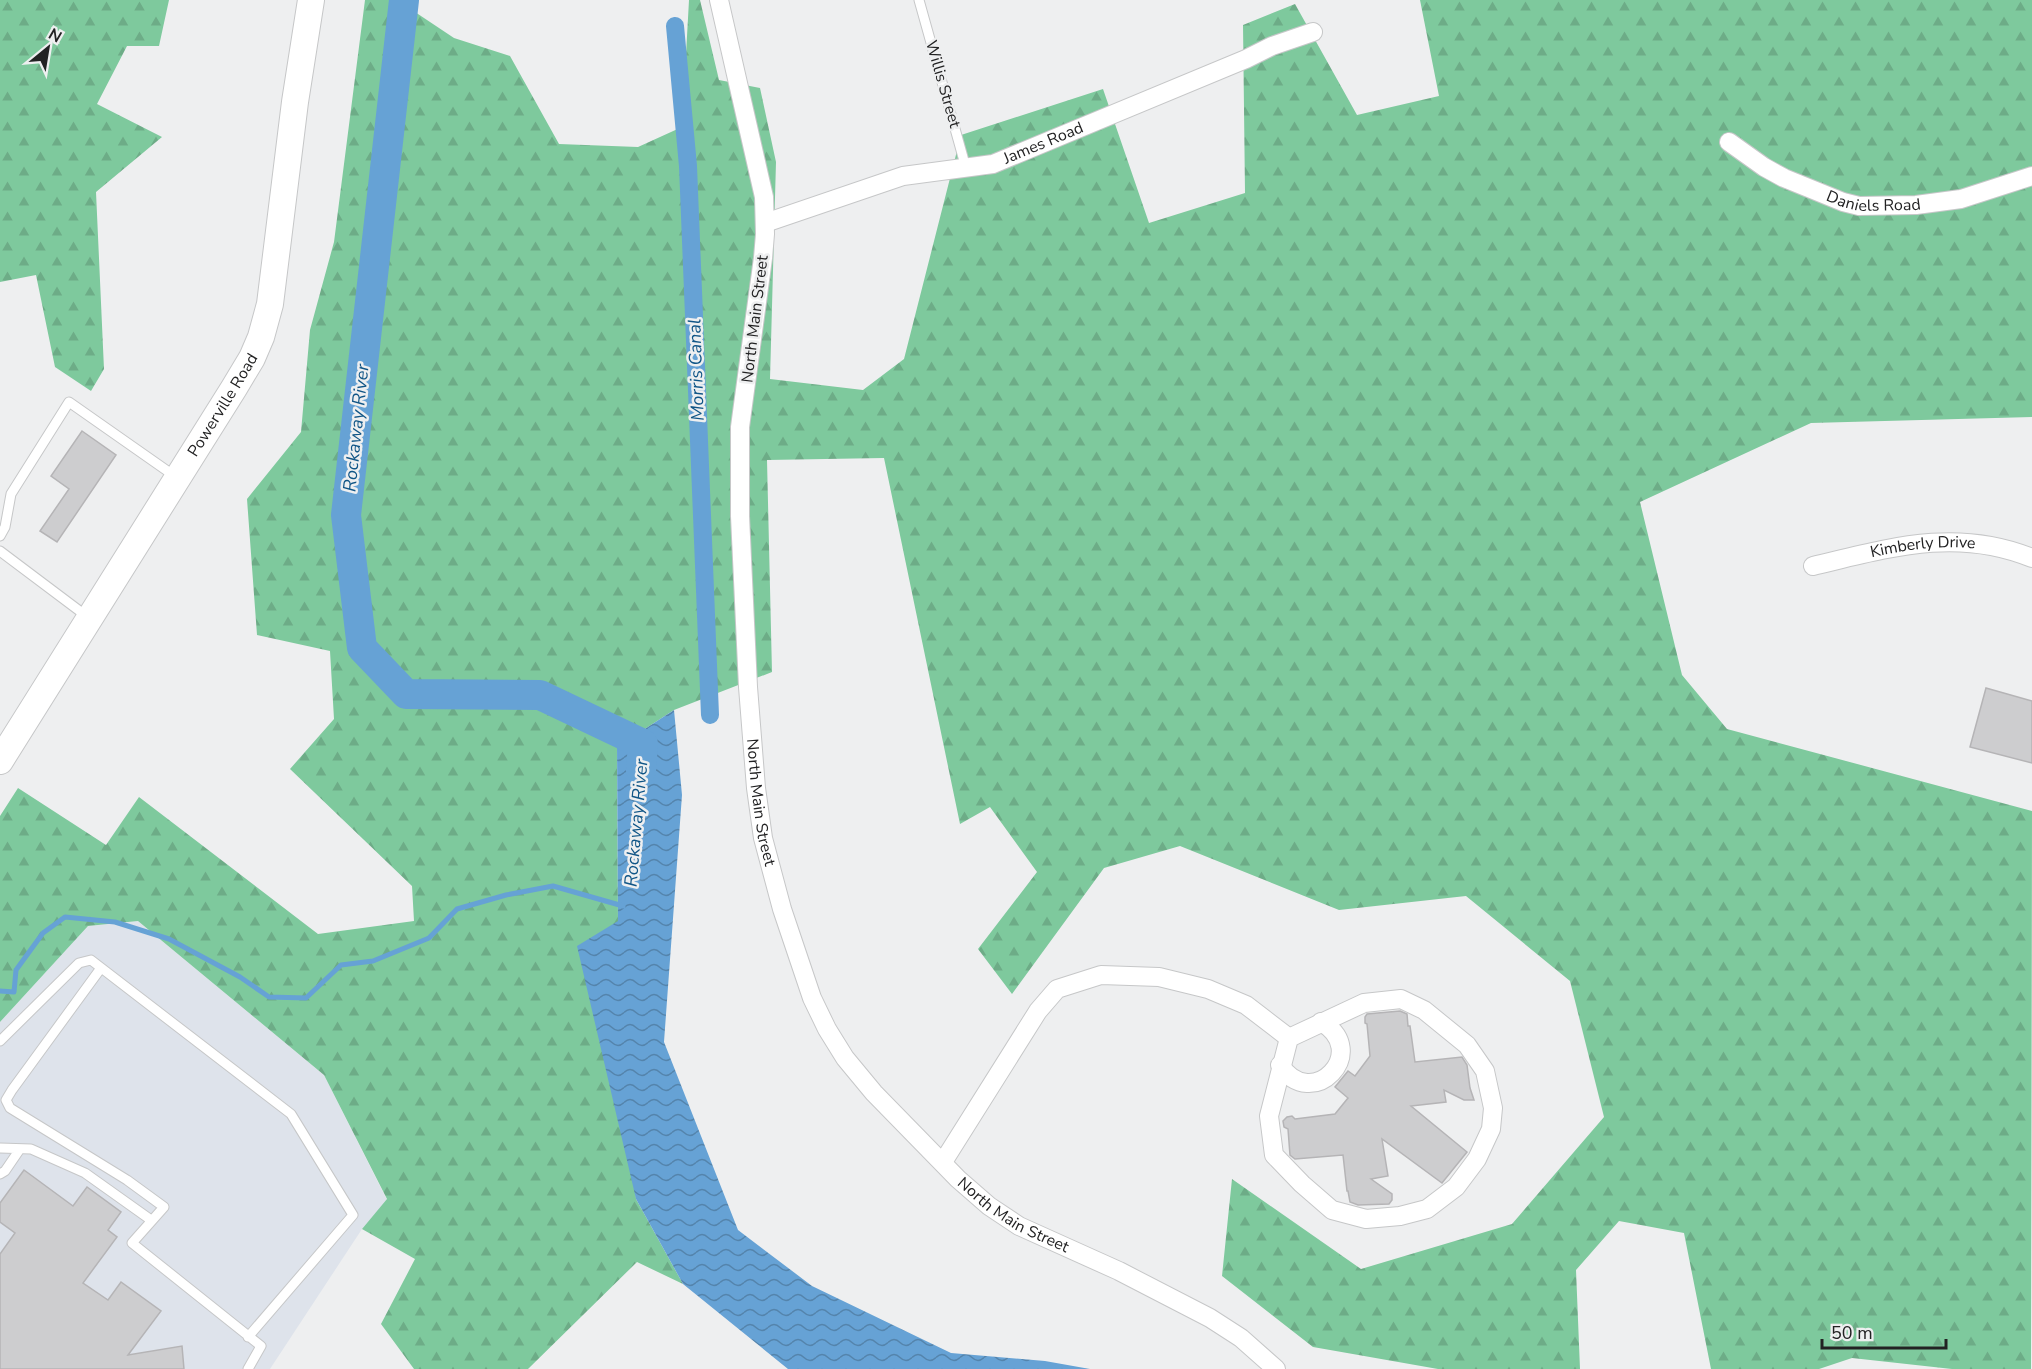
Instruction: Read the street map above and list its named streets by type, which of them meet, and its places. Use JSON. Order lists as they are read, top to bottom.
{
  "streets": {
    "main road": ["Powerville Road"],
    "street": [
      "James Road",
      "Daniels Road",
      "North Main Street",
      "Kimberly Drive"
    ],
    "lane": ["Willis Street"]
  },
  "crossings": [
    ["Willis Street", "James Road"],
    ["James Road", "North Main Street"]
  ],
  "water": ["Morris Canal", "Rockaway River"],
  "scale_bar": "50 m",
  "north": "top right"
}
